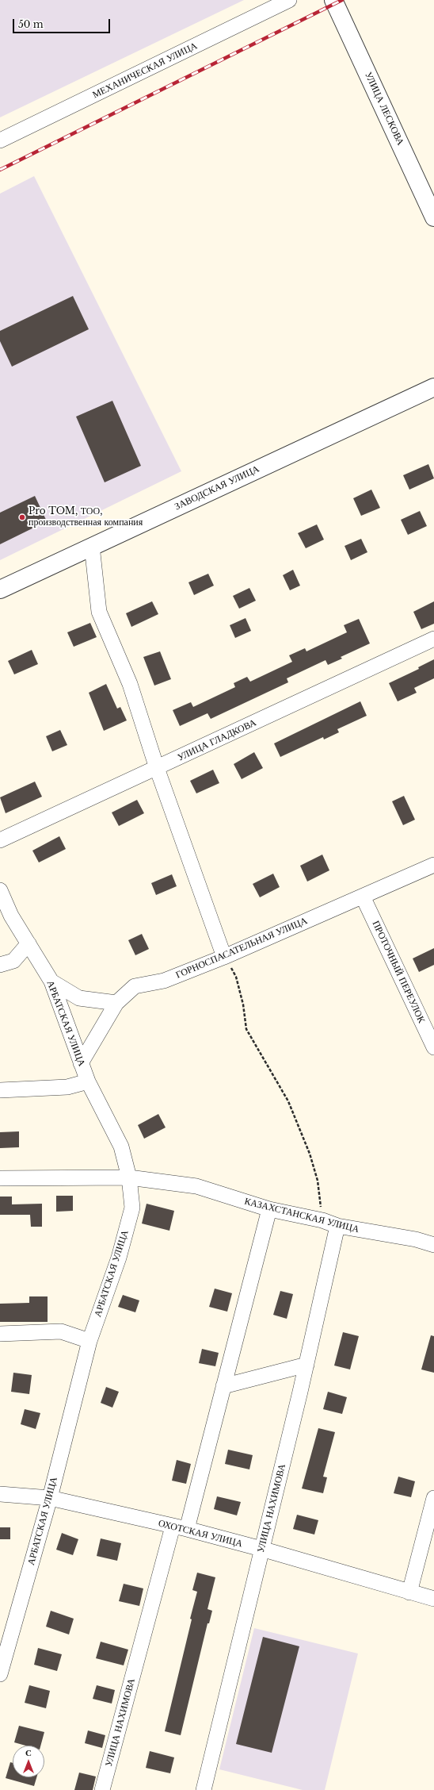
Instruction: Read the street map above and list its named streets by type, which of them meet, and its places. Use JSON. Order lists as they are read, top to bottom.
{
  "streets": {
    "street": [
      "МЕХАНИЧЕСКАЯ УЛИЦА",
      "УЛИЦА ЛЕСКОВА",
      "ЗАВОДСКАЯ УЛИЦА",
      "УЛИЦА ГЛАДКОВА",
      "ГОРНОСПАСАТЕЛЬНАЯ УЛИЦА",
      "ПРОТОЧНЫЙ ПЕРЕУЛОК",
      "АРБАТСКАЯ УЛИЦА",
      "КАЗАХСТАНСКАЯ УЛИЦА",
      "УЛИЦА НАХИМОВА",
      "ОХОТСКАЯ УЛИЦА"
    ]
  },
  "crossings": [
    ["ГОРНОСПАСАТЕЛЬНАЯ УЛИЦА", "ПРОТОЧНЫЙ ПЕРЕУЛОК"],
    ["ГОРНОСПАСАТЕЛЬНАЯ УЛИЦА", "АРБАТСКАЯ УЛИЦА"],
    ["АРБАТСКАЯ УЛИЦА", "КАЗАХСТАНСКАЯ УЛИЦА"],
    ["АРБАТСКАЯ УЛИЦА", "ОХОТСКАЯ УЛИЦА"],
    ["КАЗАХСТАНСКАЯ УЛИЦА", "УЛИЦА НАХИМОВА"],
    ["УЛИЦА НАХИМОВА", "ОХОТСКАЯ УЛИЦА"]
  ],
  "places": ["Pro TOM, ТОО, производственная компания"],
  "scale_bar": "50 m",
  "north": "top"
}
